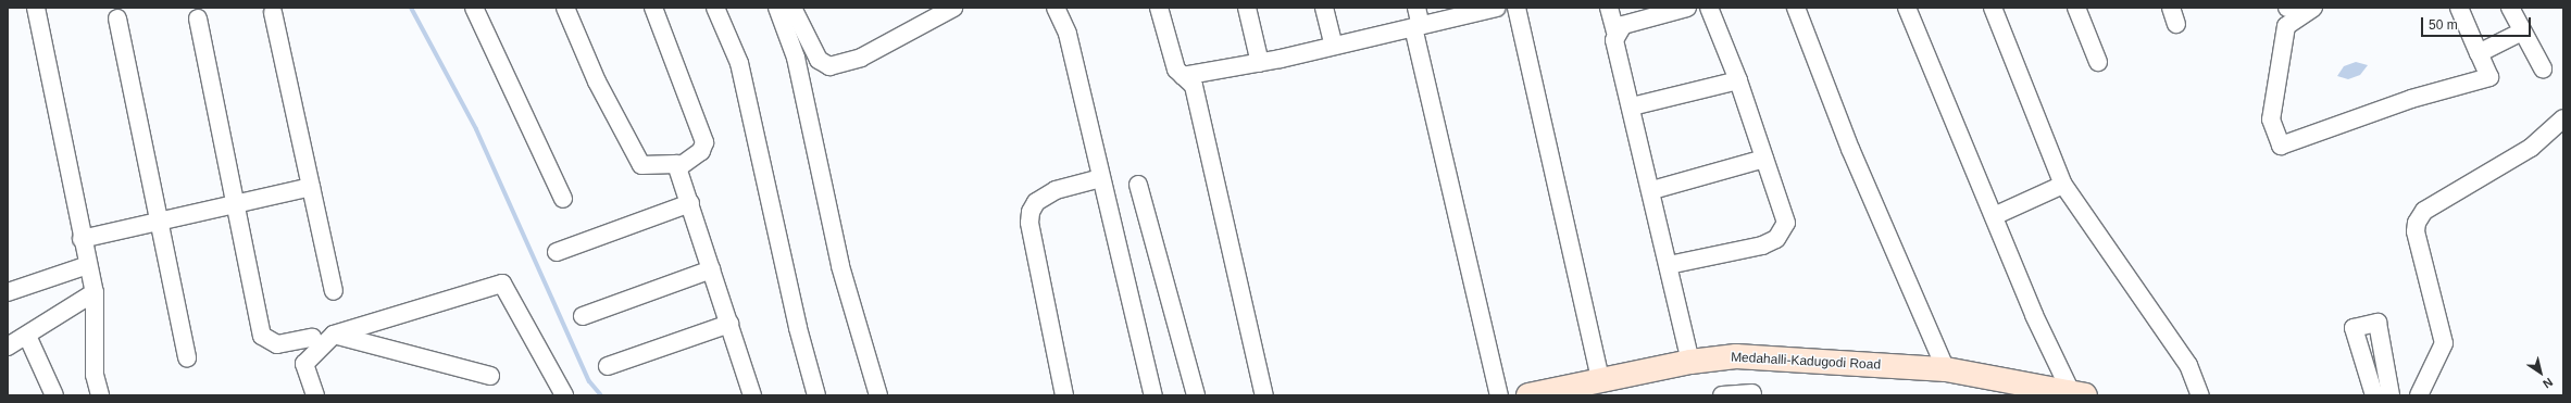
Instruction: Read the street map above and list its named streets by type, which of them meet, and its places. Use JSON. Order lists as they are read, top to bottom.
{
  "streets": {
    "street": ["Medahalli-Kadugodi Road"]
  },
  "scale_bar": "50 m",
  "north": "bottom right"
}
